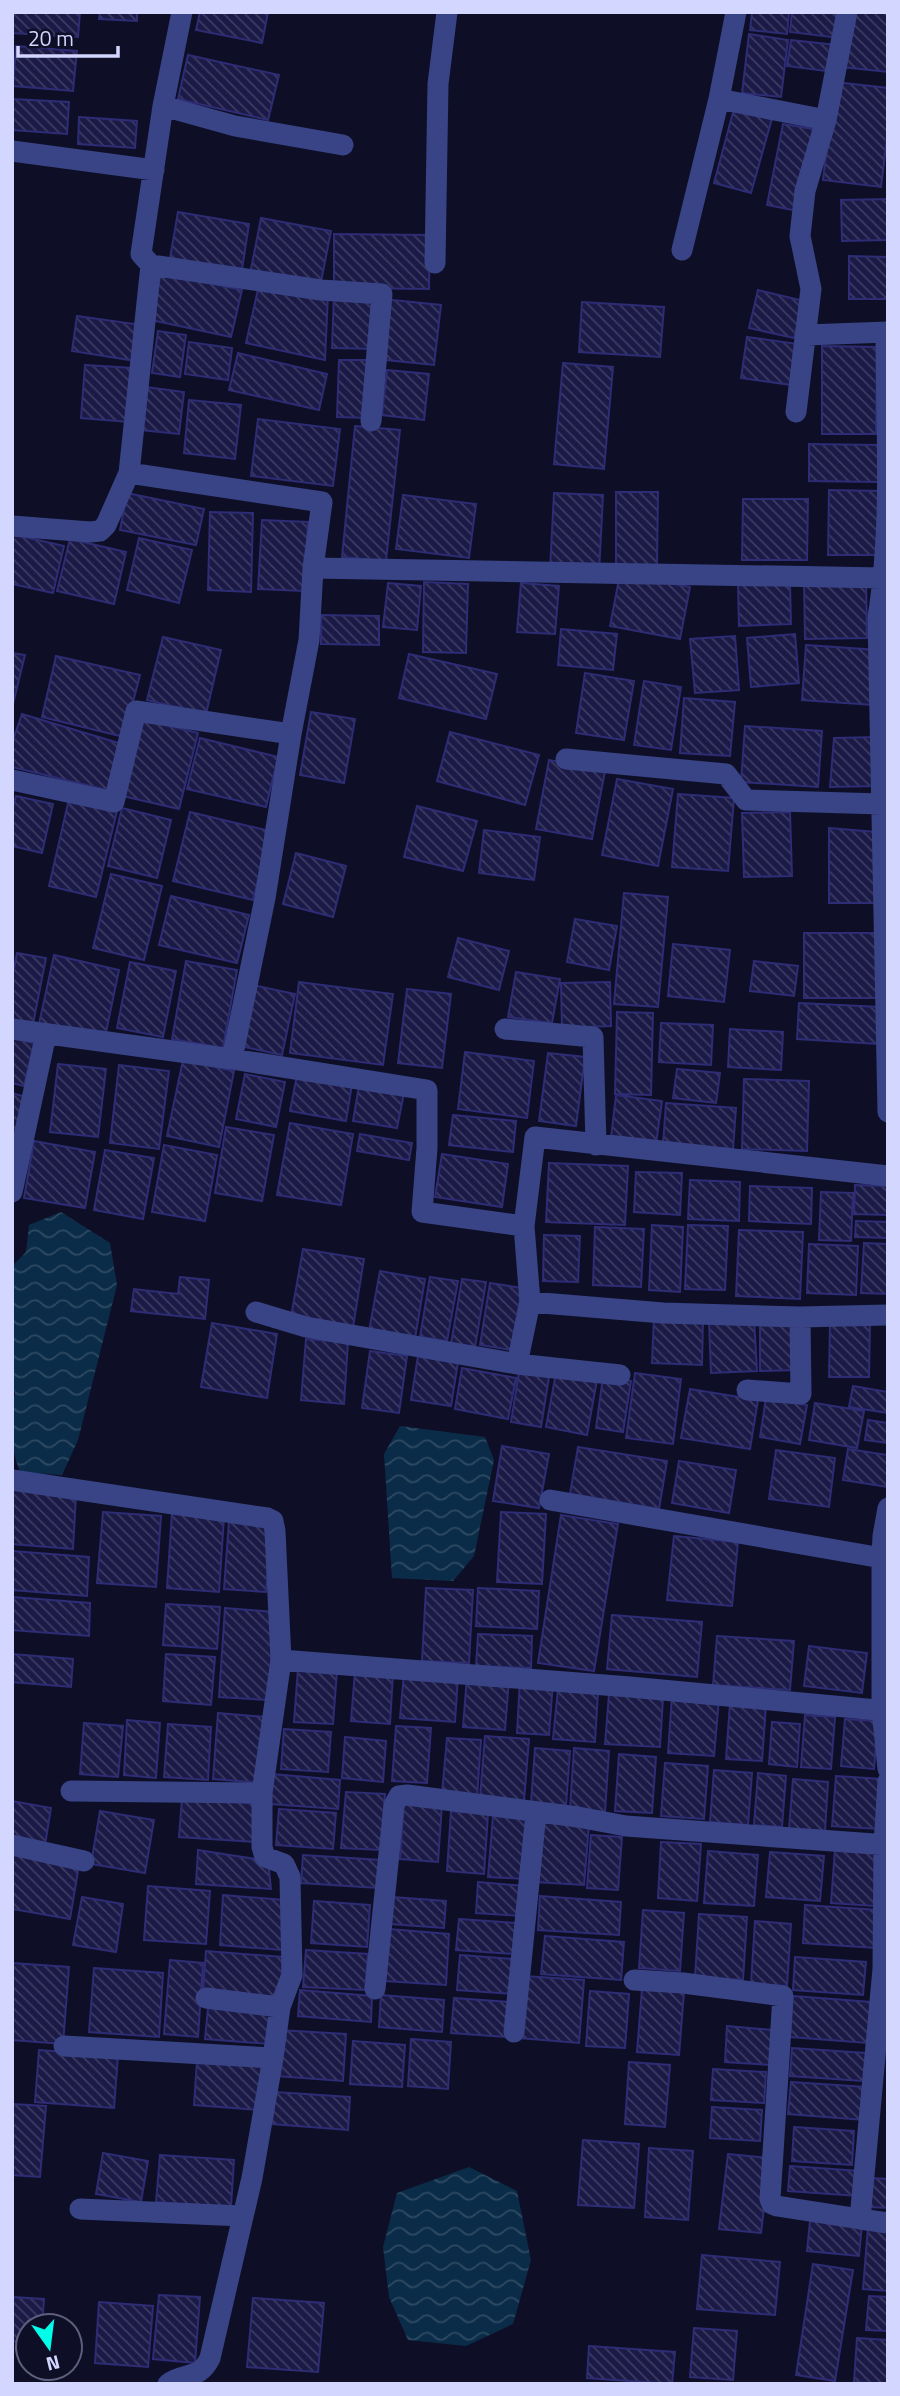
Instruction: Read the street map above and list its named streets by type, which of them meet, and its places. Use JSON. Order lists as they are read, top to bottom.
{
  "scale_bar": "20 m",
  "north": "bottom"
}
